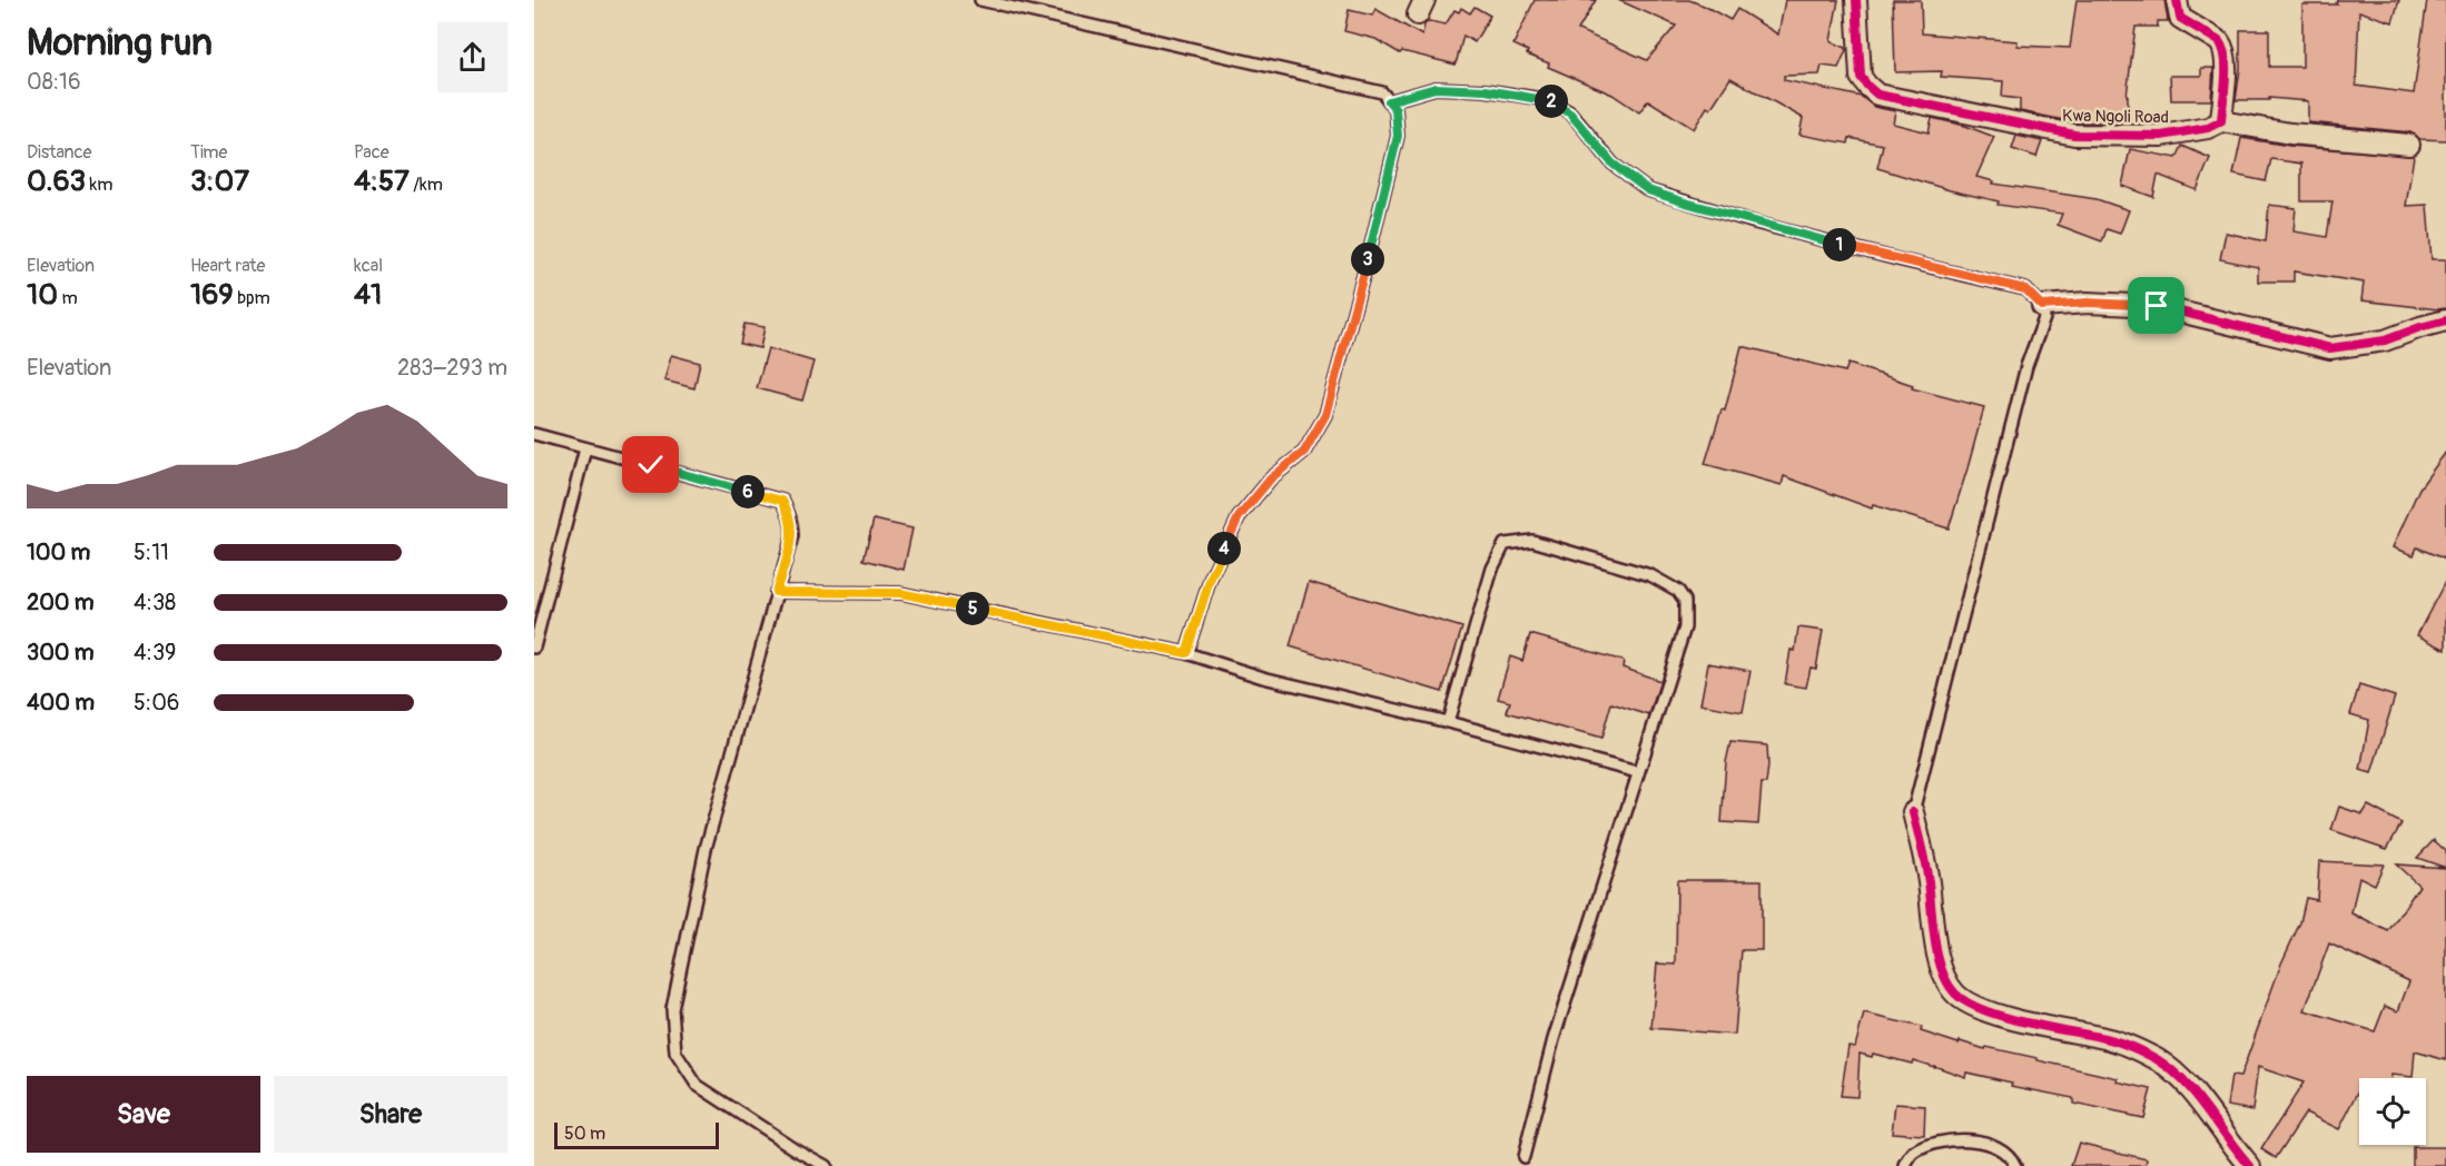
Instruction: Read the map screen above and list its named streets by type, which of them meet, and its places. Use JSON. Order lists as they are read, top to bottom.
{
  "streets": {
    "street": ["Kwa Ngoli Road"]
  },
  "scale_bar": "50 m",
  "page": {
    "heading": ["Morning run", "08:16"],
    "pins": [
      "2",
      "1",
      "3",
      "6",
      "4",
      "5"
    ],
    "stats": [
      ["Distance", "0.63 km"],
      ["Time", "3:07"],
      ["Pace", "4:57 /km"],
      ["Elevation", "10 m"],
      ["Heart rate", "169 bpm"],
      ["kcal", "41"]
    ],
    "chart": ["Elevation", "283–293 m"],
    "list": [
      {
        "name": "100 m",
        "note": "5:11"
      },
      {
        "name": "200 m",
        "note": "4:38"
      },
      {
        "name": "300 m",
        "note": "4:39"
      },
      {
        "name": "400 m",
        "note": "5:06"
      }
    ],
    "buttons": ["Save", "Share"],
    "scale": "50 m"
  }
}
